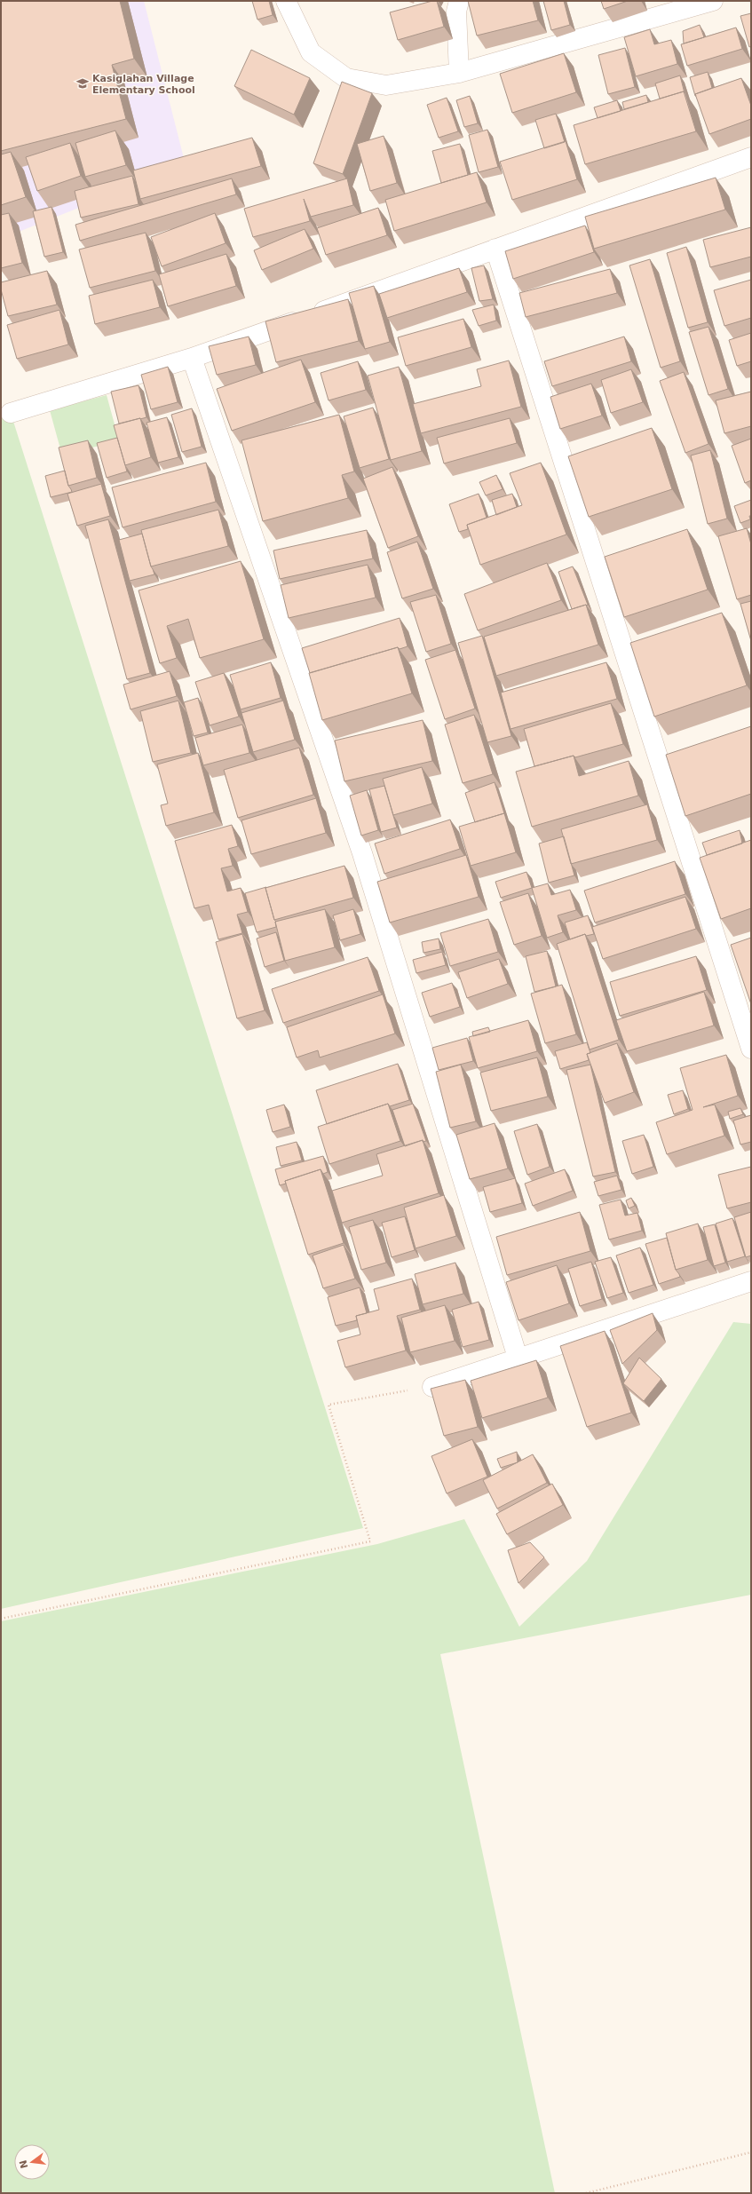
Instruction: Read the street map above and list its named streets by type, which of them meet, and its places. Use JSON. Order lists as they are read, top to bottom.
{
  "places": {
    "school or university": ["Kasiglahan Village Elementary School"]
  },
  "north": "left"
}
